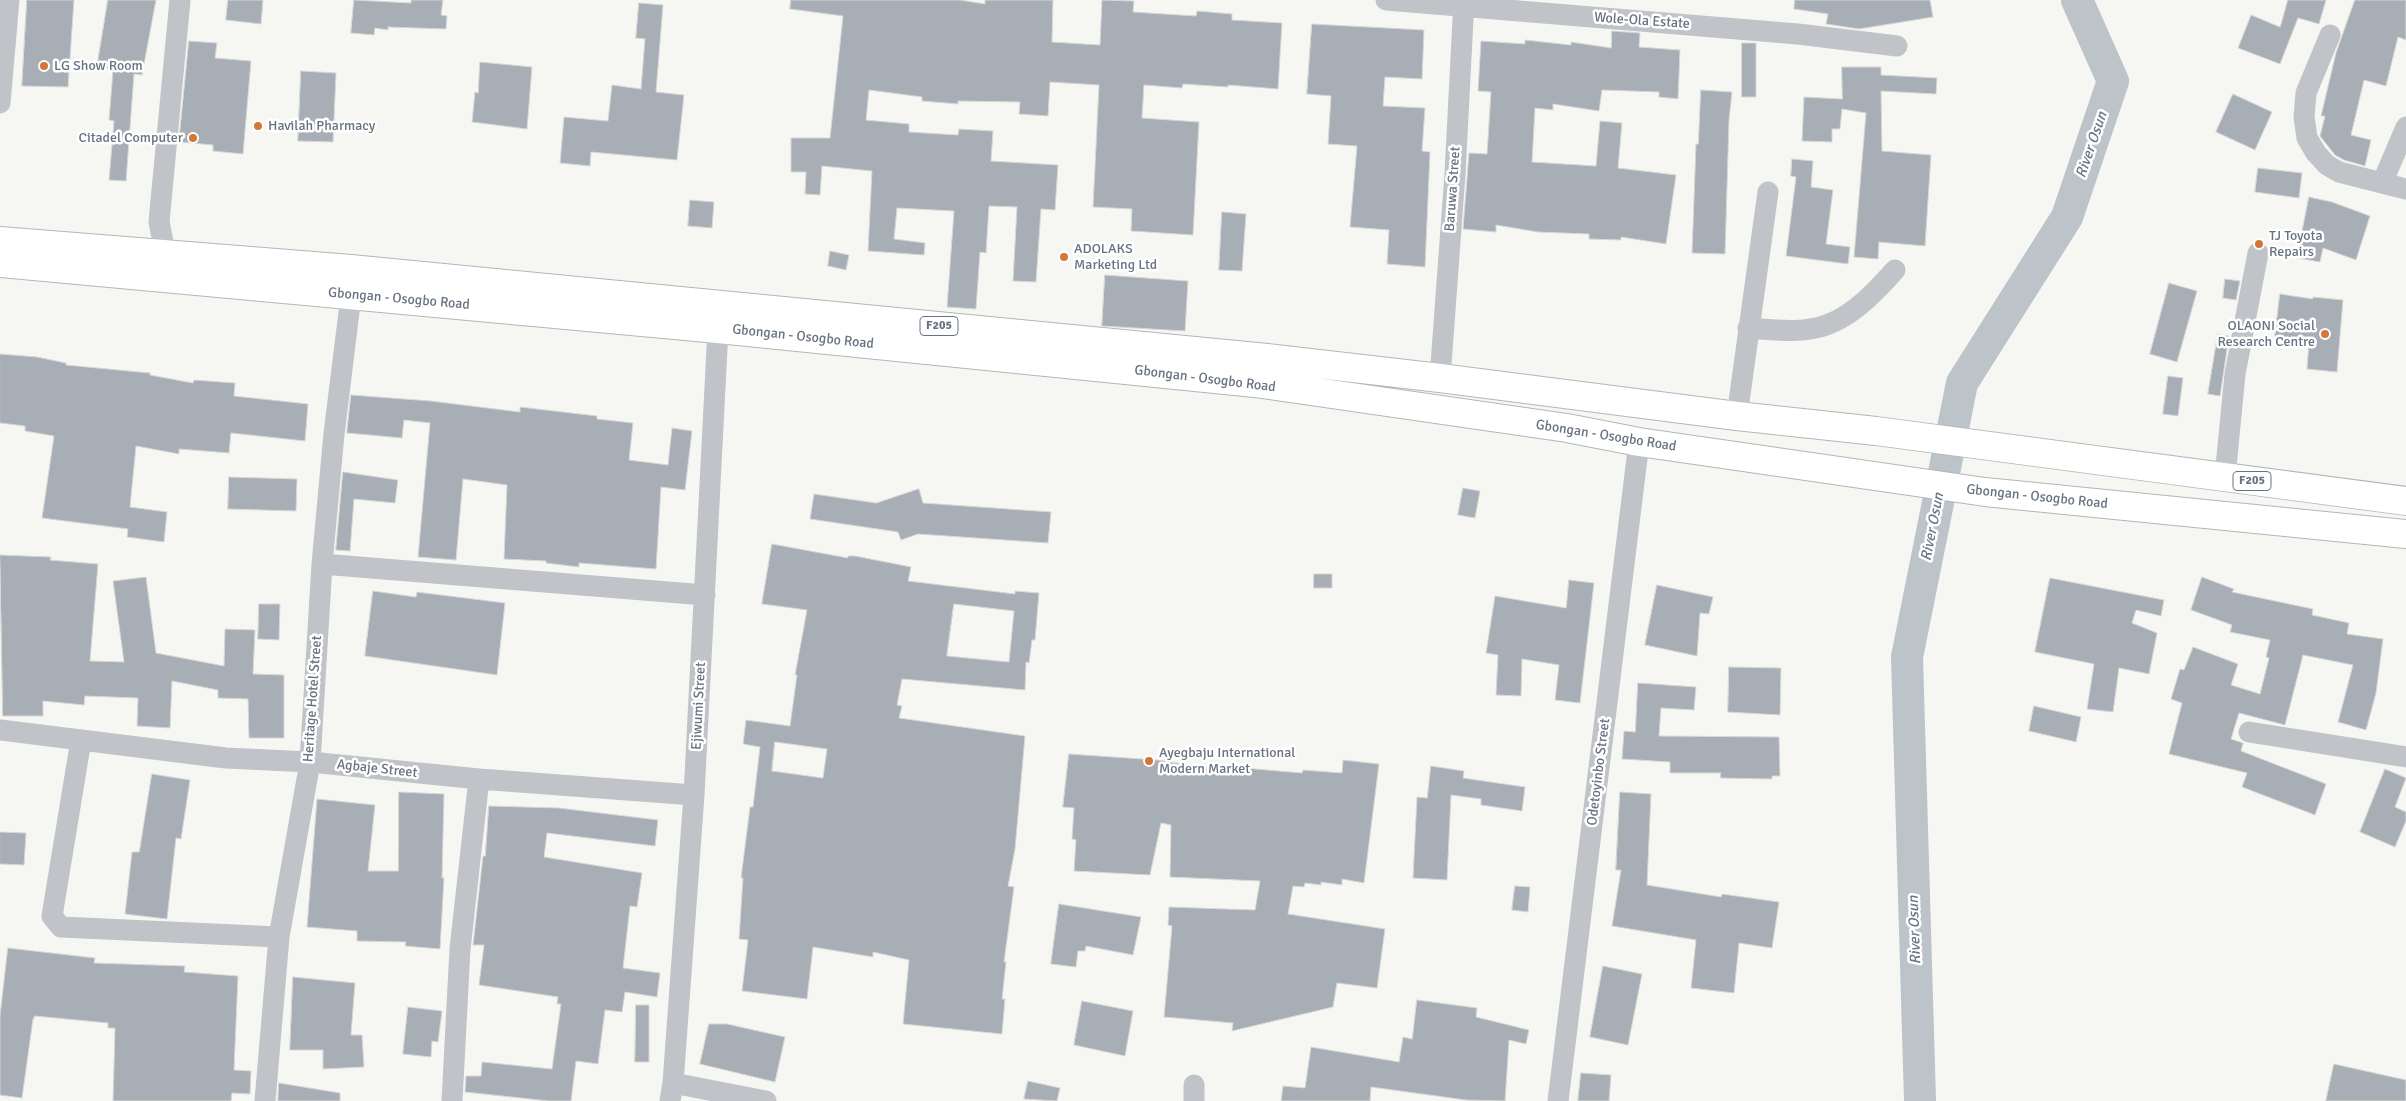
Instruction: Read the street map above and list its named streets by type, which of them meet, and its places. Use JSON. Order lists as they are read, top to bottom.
{
  "streets": {
    "main road": ["Gbongan - Osogbo Road", "F205"],
    "street": [
      "Wole-Ola Estate",
      "Baruwa Street",
      "Heritage Hotel Street",
      "Ejiwumi Street",
      "Agbaje Street",
      "Odetoyinbo Street"
    ]
  },
  "crossings": [
    ["Wole-Ola Estate", "Baruwa Street"],
    ["Baruwa Street", "Gbongan - Osogbo Road"],
    ["Gbongan - Osogbo Road", "Heritage Hotel Street"],
    ["Gbongan - Osogbo Road", "Ejiwumi Street"],
    ["Gbongan - Osogbo Road", "Odetoyinbo Street"],
    ["Heritage Hotel Street", "Agbaje Street"],
    ["Ejiwumi Street", "Agbaje Street"]
  ],
  "water": ["River Osun"],
  "places": [
    "LG Show Room",
    "Havilah Pharmacy",
    "Citadel Computer",
    "TJ Toyota Repairs",
    "ADOLAKS Marketing Ltd",
    "OLAONI Social Research Centre",
    "Ayegbaju International Modern Market"
  ]
}
